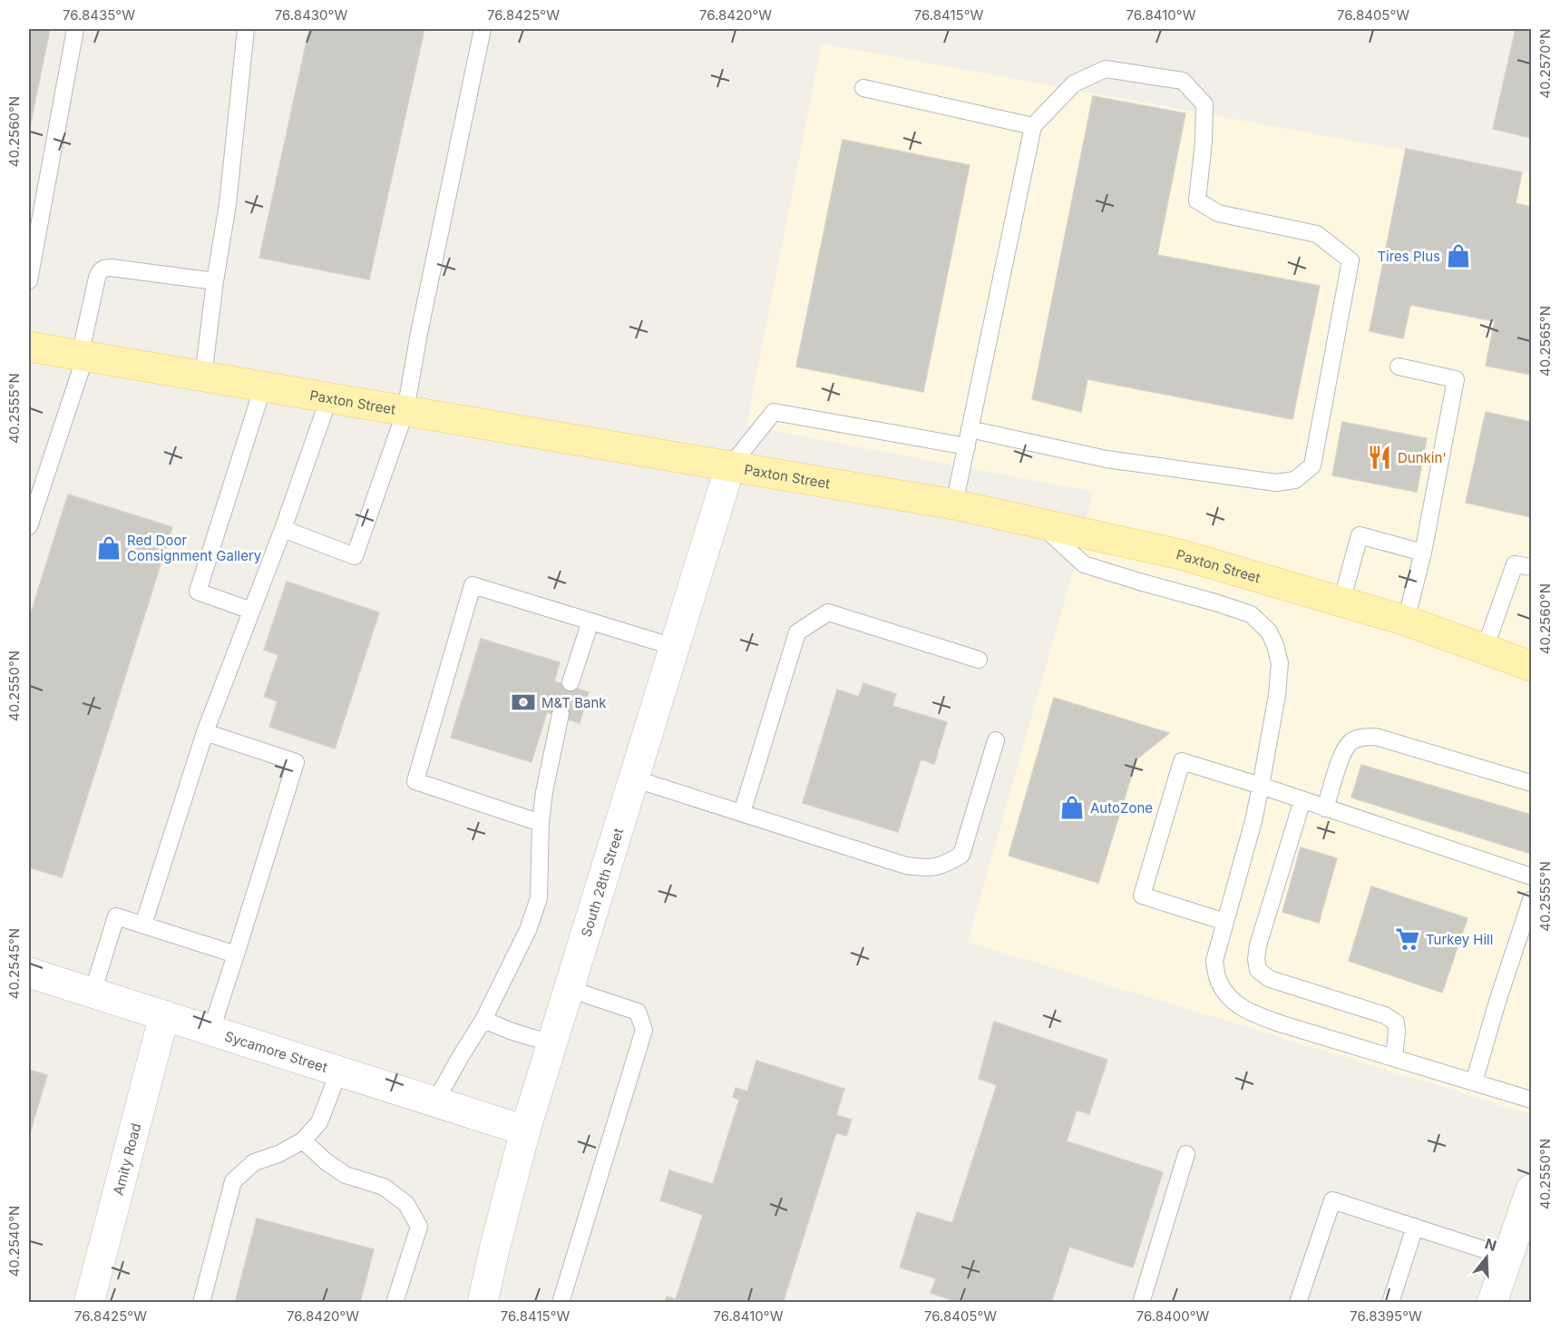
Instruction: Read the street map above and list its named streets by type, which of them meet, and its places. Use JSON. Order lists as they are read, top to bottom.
{
  "streets": {
    "main road": ["Paxton Street"],
    "street": ["South 28th Street", "Sycamore Street", "Amity Road"]
  },
  "crossings": [
    ["Paxton Street", "South 28th Street"],
    ["South 28th Street", "Sycamore Street"],
    ["Sycamore Street", "Amity Road"]
  ],
  "places": {
    "shop": ["Tires Plus", "Red Door Consignment Gallery", "AutoZone"],
    "restaurant": ["Dunkin'"],
    "bank": ["M&T Bank"],
    "supermarket": ["Turkey Hill"]
  },
  "north": "top",
  "coordinates": [
    "76.8435°W",
    "76.8430°W",
    "76.8425°W",
    "76.8420°W",
    "76.8415°W",
    "76.8410°W",
    "76.8405°W",
    "40.2570°N",
    "40.2560°N",
    "40.2565°N",
    "40.2555°N",
    "40.2550°N",
    "40.2545°N",
    "40.2540°N",
    "76.8400°W",
    "76.8395°W"
  ]
}
